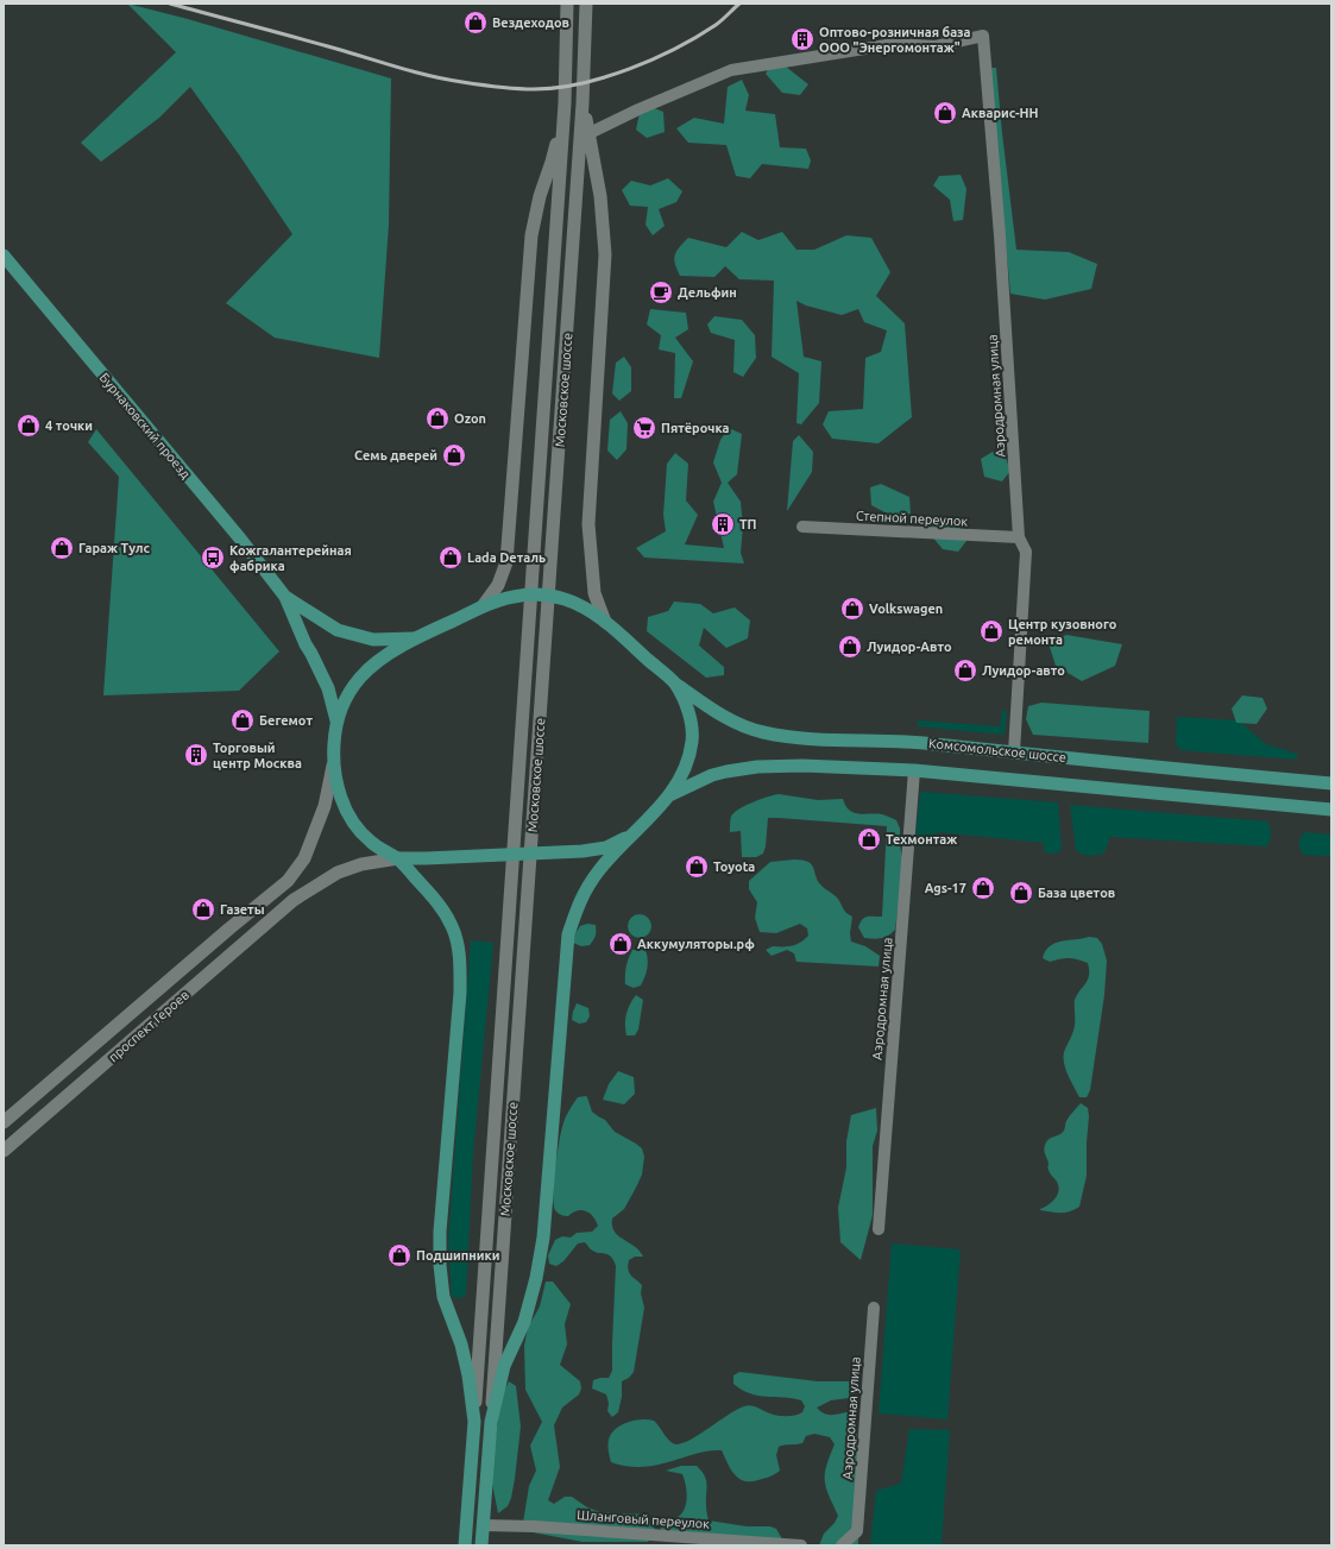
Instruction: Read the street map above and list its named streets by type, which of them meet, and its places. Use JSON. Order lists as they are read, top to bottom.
{
  "streets": {
    "main road": [
      "Московское шоссе",
      "Бурнаковский проезд",
      "Комсомольское шоссе",
      "проспект Героев"
    ],
    "street": ["Аэродромная улица", "Степной переулок", "Шланговый переулок"]
  },
  "crossings": [
    ["Московское шоссе", "Шланговый переулок"],
    ["Аэродромная улица", "Степной переулок"],
    ["Аэродромная улица", "Комсомольское шоссе"]
  ],
  "places": {
    "shop": [
      "Вездеходов",
      "Акварис-НН",
      "Ozon",
      "4 точки",
      "Семь дверей",
      "Гараж Тулс",
      "Lada Dеталь",
      "Volkswagen",
      "Центр кузовного ремонта",
      "Луидор-Авто",
      "Луидор-авто",
      "Бегемот",
      "Техмонтаж",
      "Toyota",
      "Ags-17",
      "База цветов",
      "Газеты",
      "Аккумуляторы.рф",
      "Подшипники"
    ],
    "building": ["Оптово-розничная база ООО \"Энергомонтаж\"", "ТП", "Торговый центр Москва"],
    "cafe": ["Дельфин"],
    "supermarket": ["Пятёрочка"],
    "bus stop": ["Кожгалантерейная фабрика"]
  }
}
